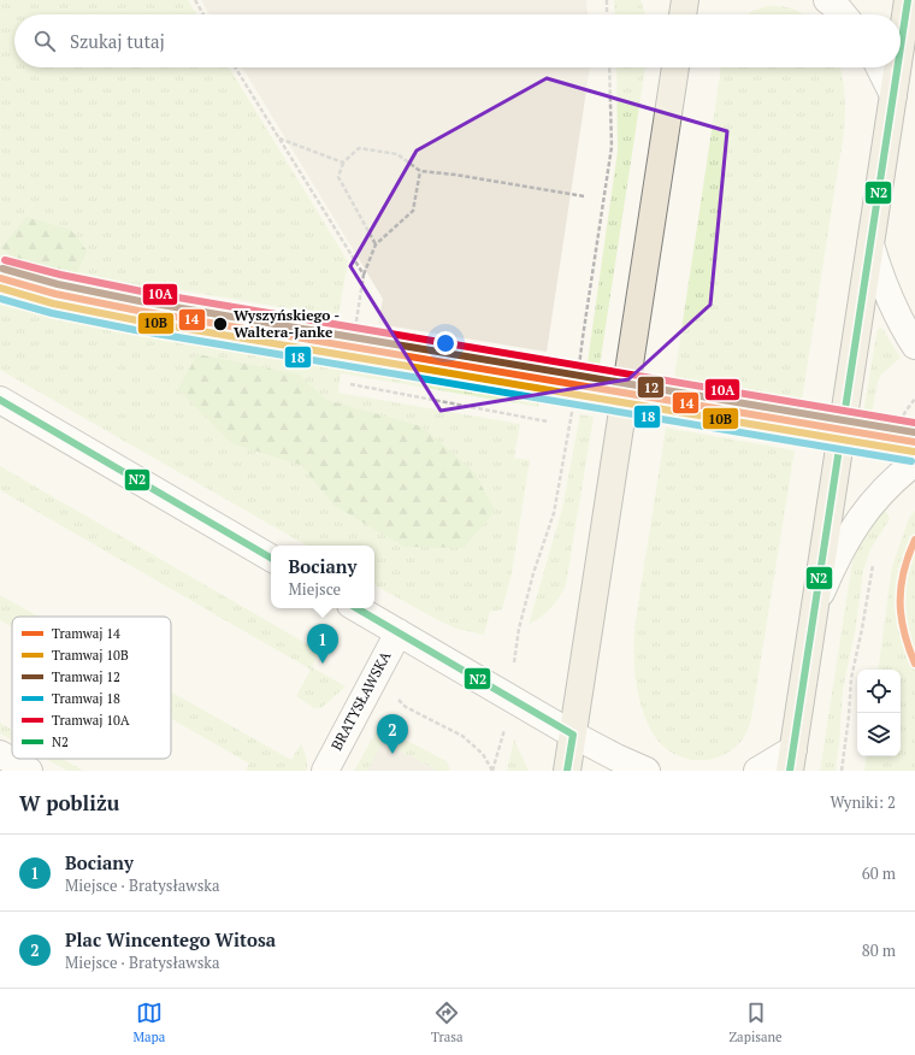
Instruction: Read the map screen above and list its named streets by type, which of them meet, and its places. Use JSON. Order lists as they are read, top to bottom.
{
  "streets": {
    "street": ["BRATYSŁAWSKA"]
  },
  "places": ["Wyszyńskiego - Waltera-Janke"],
  "lines": [
    "transit line N2",
    "tram line 10A",
    "tram line 12",
    "tram line 14",
    "tram line 10B",
    "tram line 18"
  ],
  "legend": [
    "Tramwaj 14",
    "Tramwaj 10B",
    "Tramwaj 12",
    "Tramwaj 18",
    "Tramwaj 10A",
    "N2"
  ],
  "page": {
    "search": "Szukaj tutaj",
    "popup": ["Bociany", "Miejsce"],
    "pins": ["1", "2"],
    "heading": ["W pobliżu", "Wyniki: 2"],
    "list": [
      {
        "mark": "1",
        "name": "Bociany",
        "note": "Miejsce · Bratysławska",
        "value": "60 m"
      },
      {
        "mark": "2",
        "name": "Plac Wincentego Witosa",
        "note": "Miejsce · Bratysławska",
        "value": "80 m"
      }
    ],
    "nav": ["Mapa", "Trasa", "Zapisane"]
  }
}
